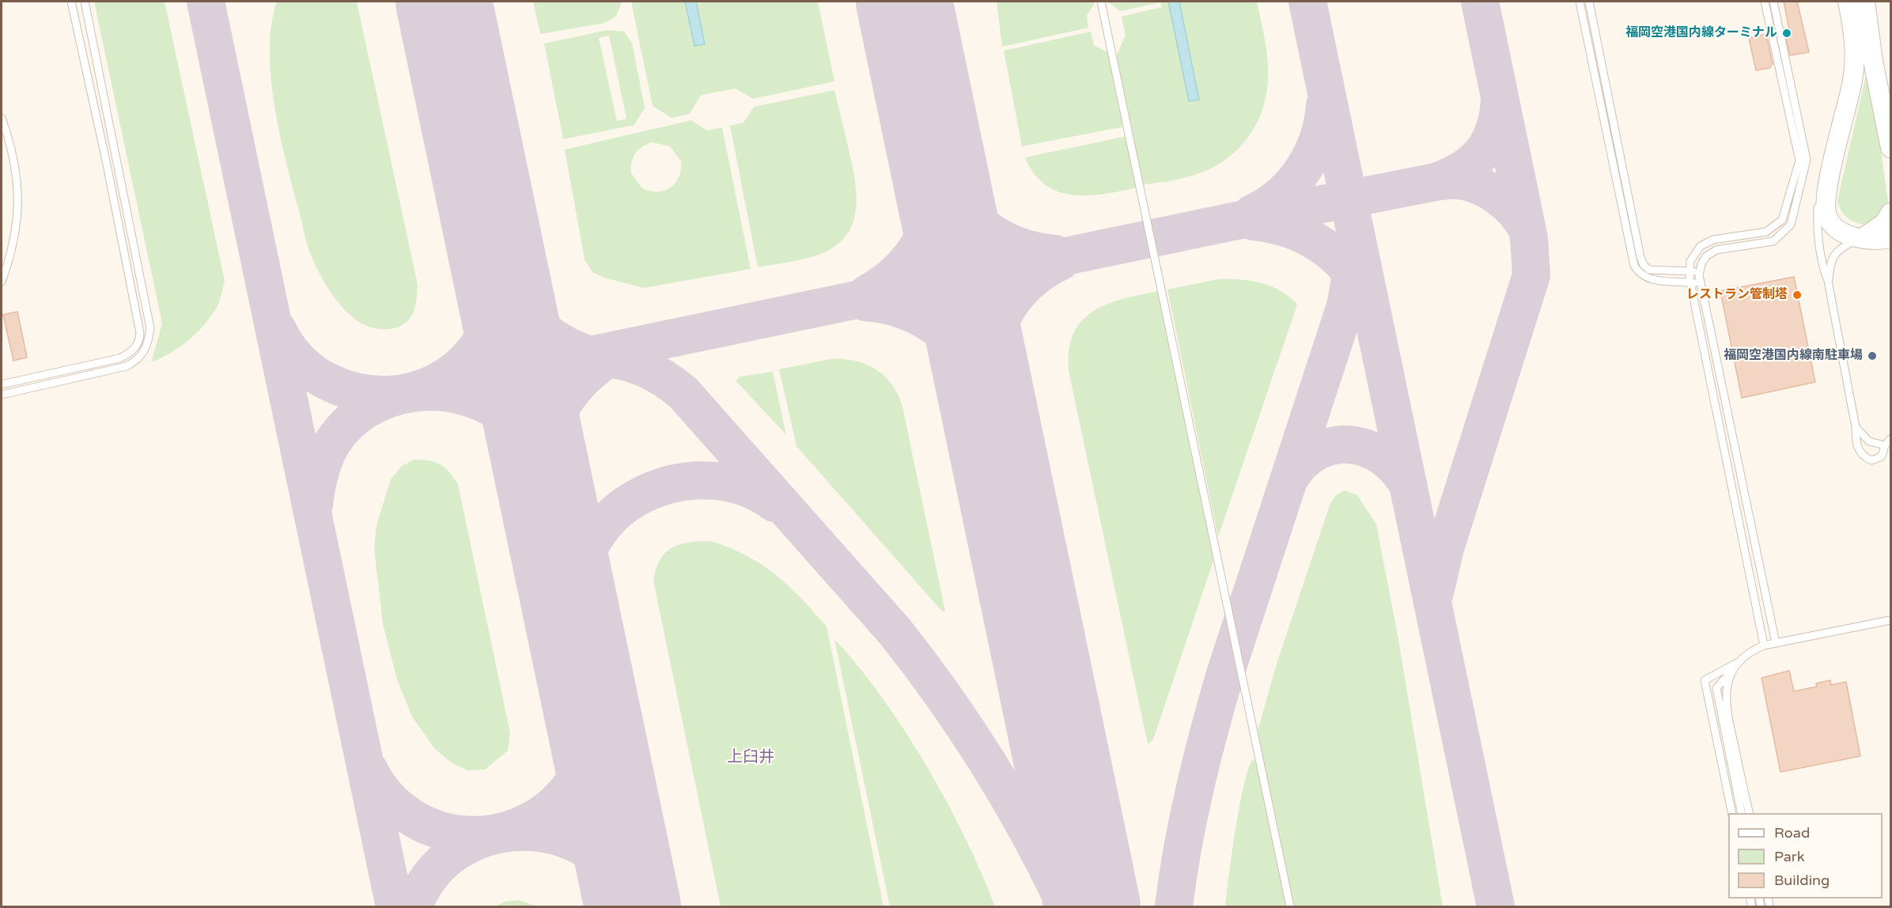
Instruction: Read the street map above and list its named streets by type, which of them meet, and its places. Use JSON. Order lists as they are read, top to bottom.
{
  "districts": ["上臼井"],
  "places": ["福岡空港国内線ターミナル", "レストラン管制塔", "福岡空港国内線南駐車場"],
  "legend": ["Road", "Park", "Building"]
}
